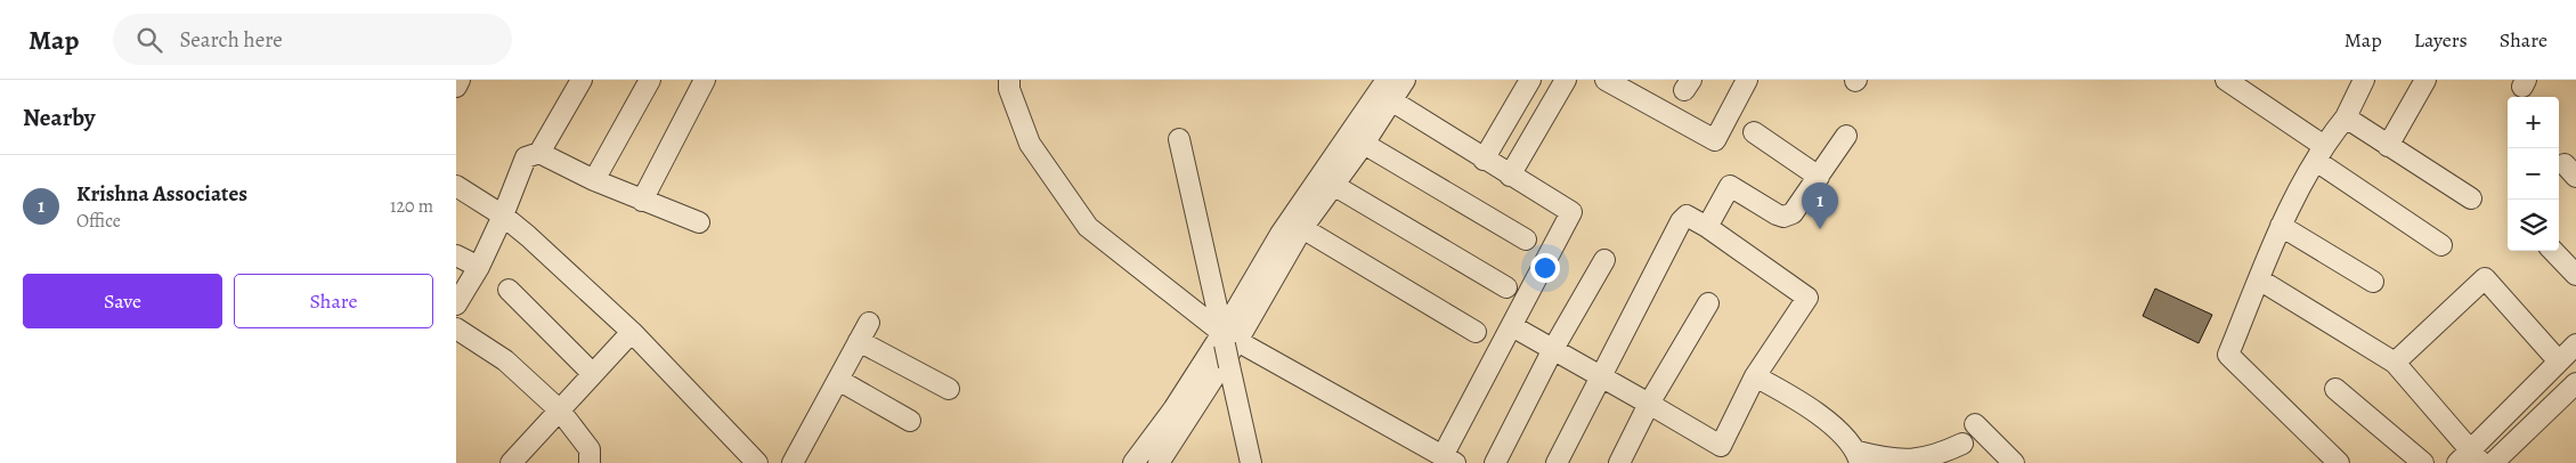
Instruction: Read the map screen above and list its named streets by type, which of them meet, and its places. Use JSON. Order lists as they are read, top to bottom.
{
  "page": {
    "header": "Map",
    "search": "Search here",
    "nav": ["Map", "Layers", "Share"],
    "heading": "Nearby",
    "map_buttons": ["+", "−"],
    "list": [
      {
        "mark": "1",
        "name": "Krishna Associates",
        "note": "Office",
        "value": "120 m"
      }
    ],
    "pins": "1",
    "buttons": ["Save", "Share"]
  }
}
